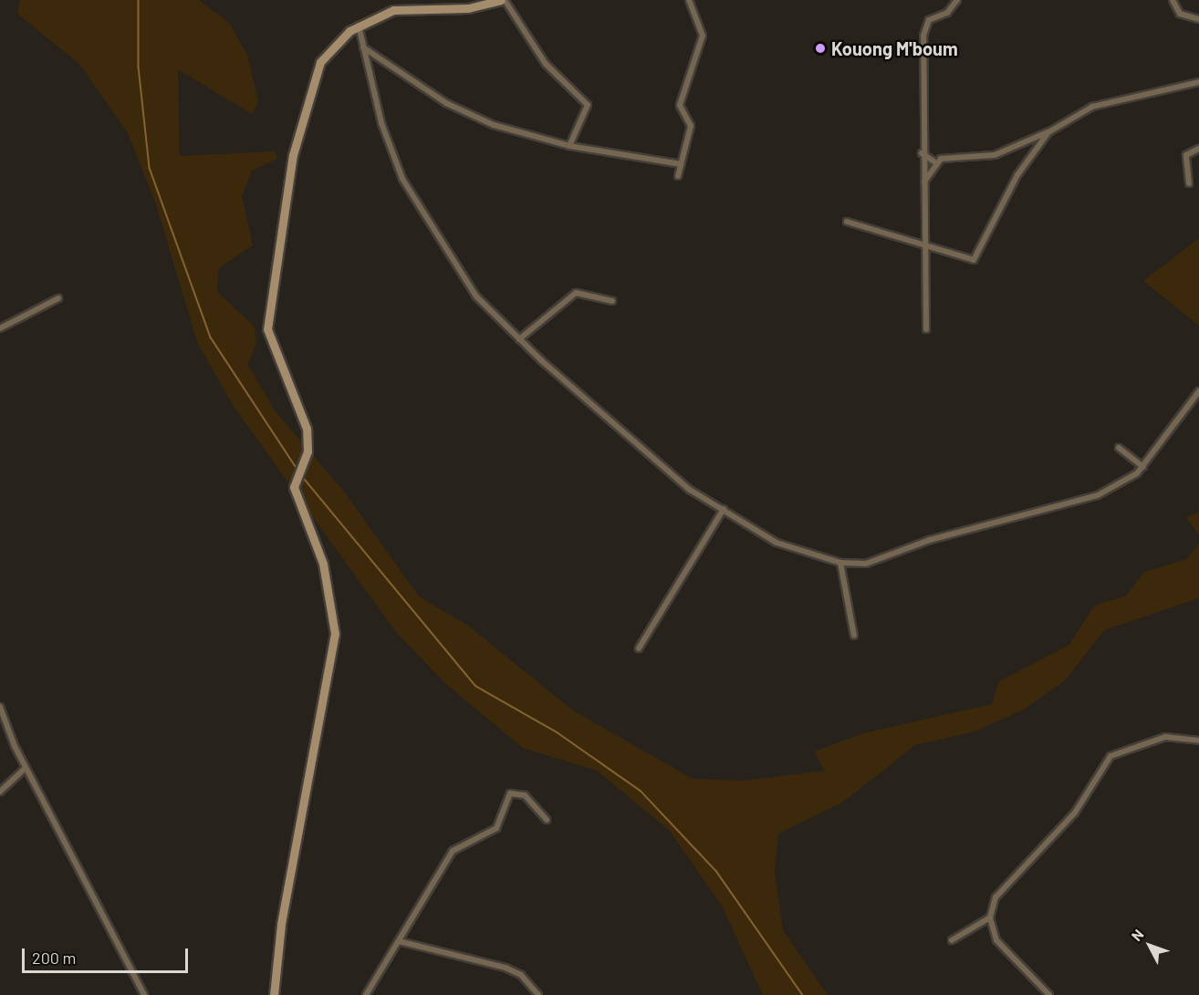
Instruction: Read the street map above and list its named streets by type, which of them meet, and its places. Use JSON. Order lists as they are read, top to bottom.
{
  "places": ["Kouong M'boum"],
  "scale_bar": "200 m",
  "north": "top left"
}
